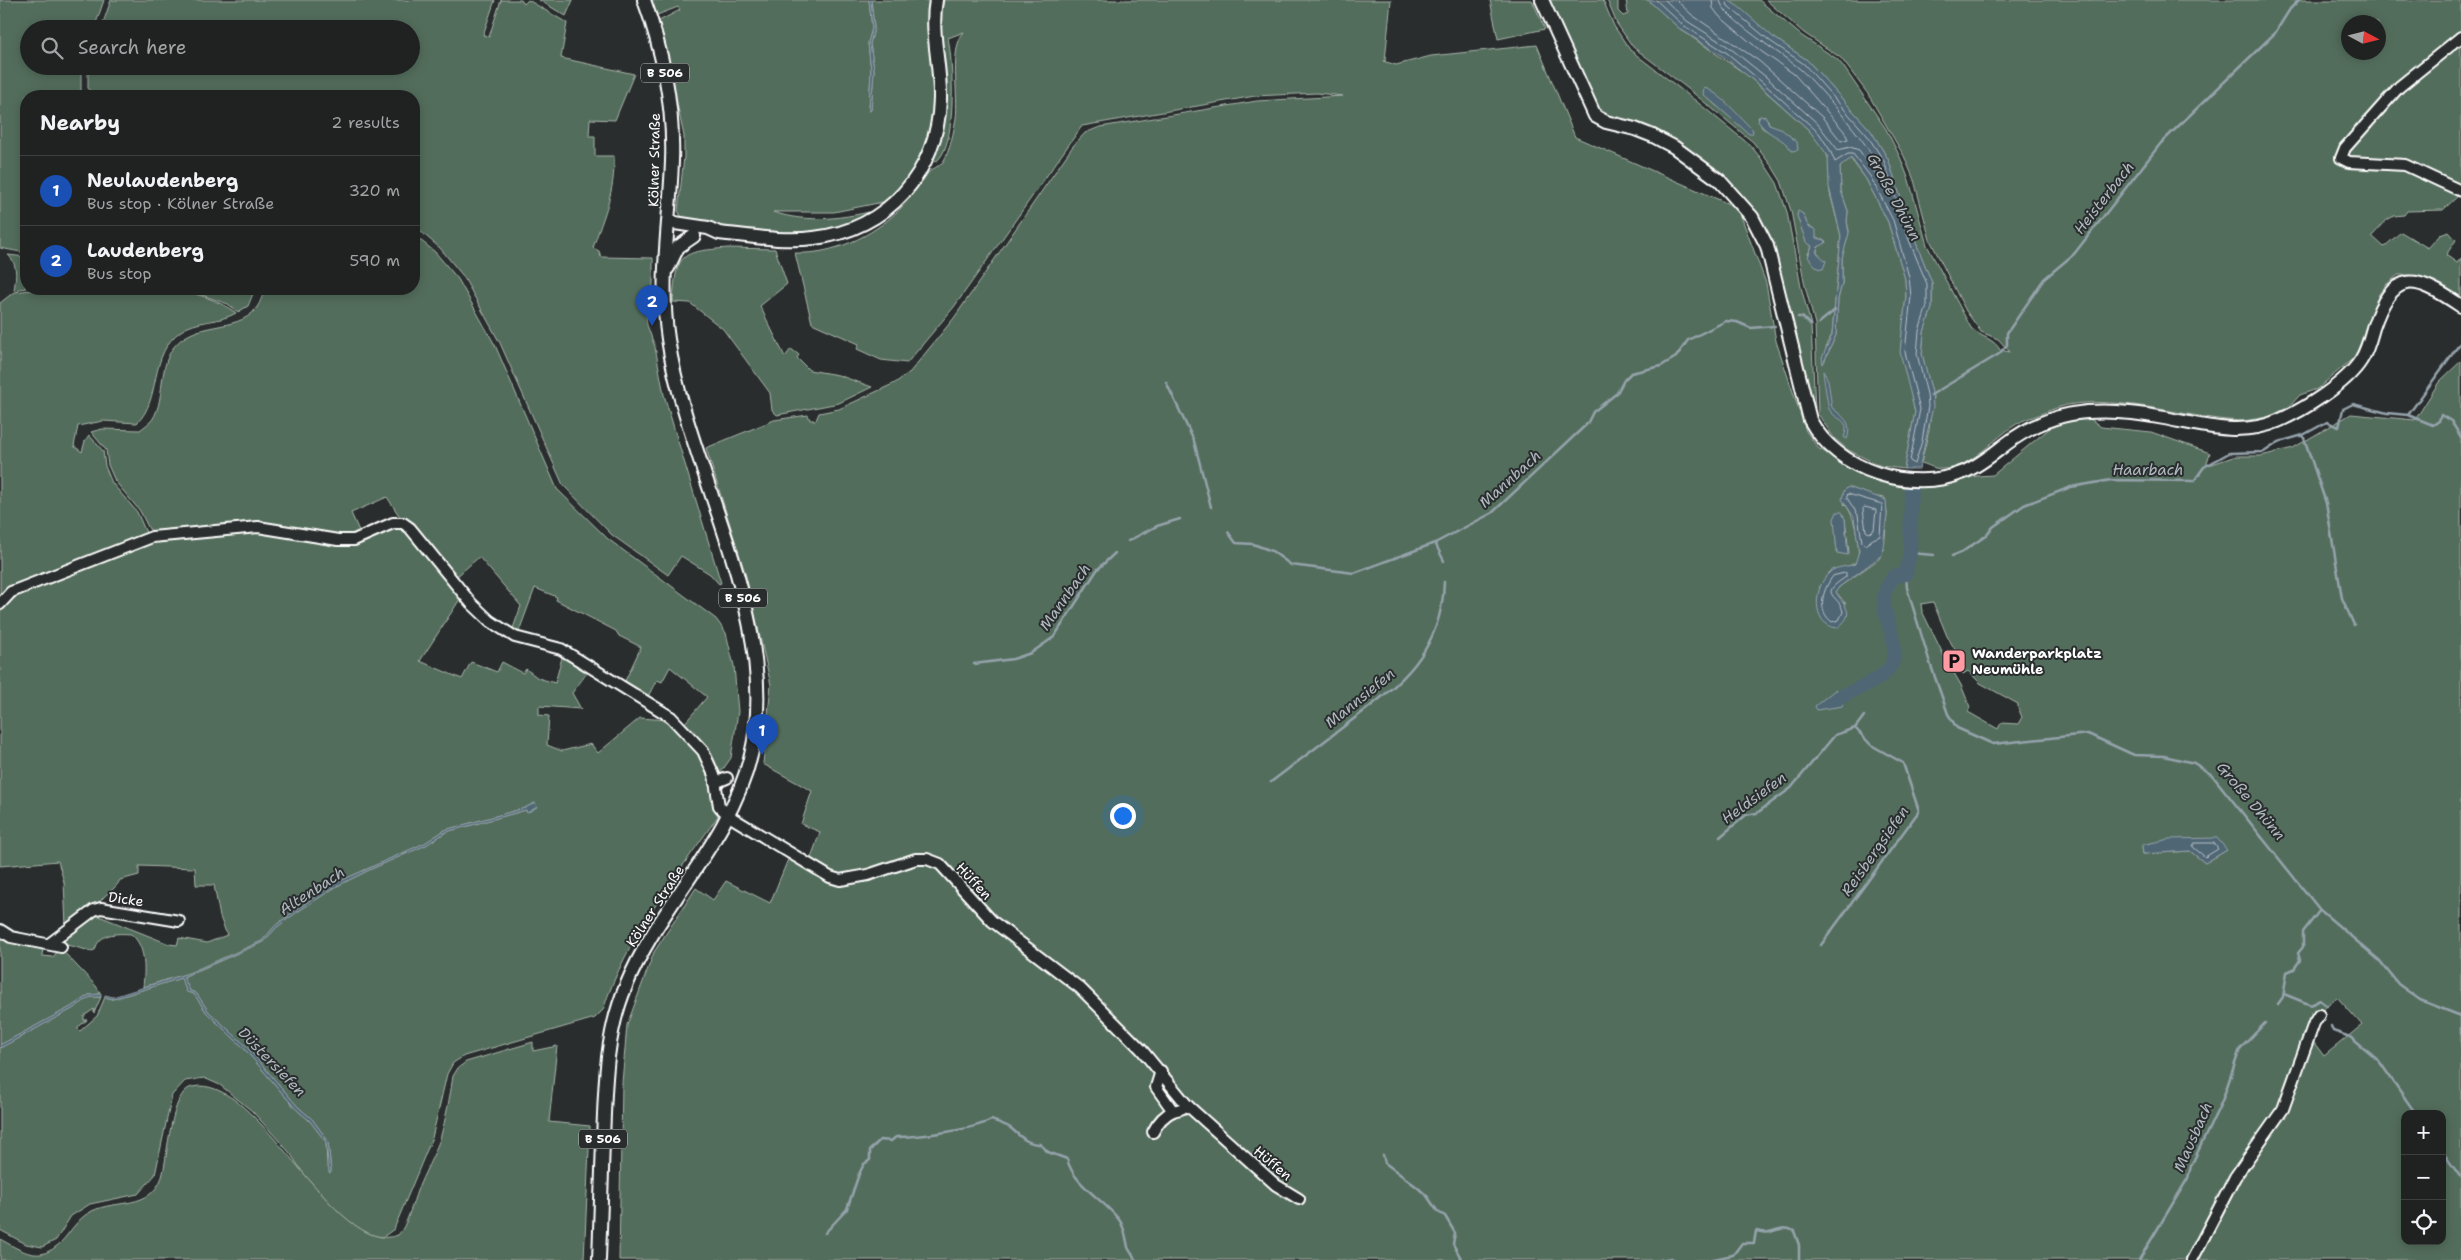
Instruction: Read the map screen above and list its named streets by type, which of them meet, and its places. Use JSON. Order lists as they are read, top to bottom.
{
  "streets": {
    "main road": ["B 506", "Kölner Straße"],
    "street": ["Hüffen", "Dicke"]
  },
  "crossings": [
    ["B 506", "Kölner Straße"],
    ["B 506", "Hüffen"],
    ["Kölner Straße", "Hüffen"]
  ],
  "water": [
    "Große Dhünn",
    "Heisterbach",
    "Haarbach",
    "Mannbach",
    "Mannsiefen",
    "Heldsiefen",
    "Reisbergsiefen",
    "Altenbach",
    "Düstersiefen",
    "Mausbach"
  ],
  "places": {
    "parking": ["Wanderparkplatz Neumühle"]
  },
  "north": "right",
  "page": {
    "search": "Search here",
    "heading": ["Nearby", "2 results"],
    "list": [
      {
        "mark": "1",
        "name": "Neulaudenberg",
        "note": "Bus stop · Kölner Straße",
        "value": "320 m"
      },
      {
        "mark": "2",
        "name": "Laudenberg",
        "note": "Bus stop",
        "value": "590 m"
      }
    ],
    "pins": ["2", "1"],
    "map_buttons": ["+", "−"]
  }
}
